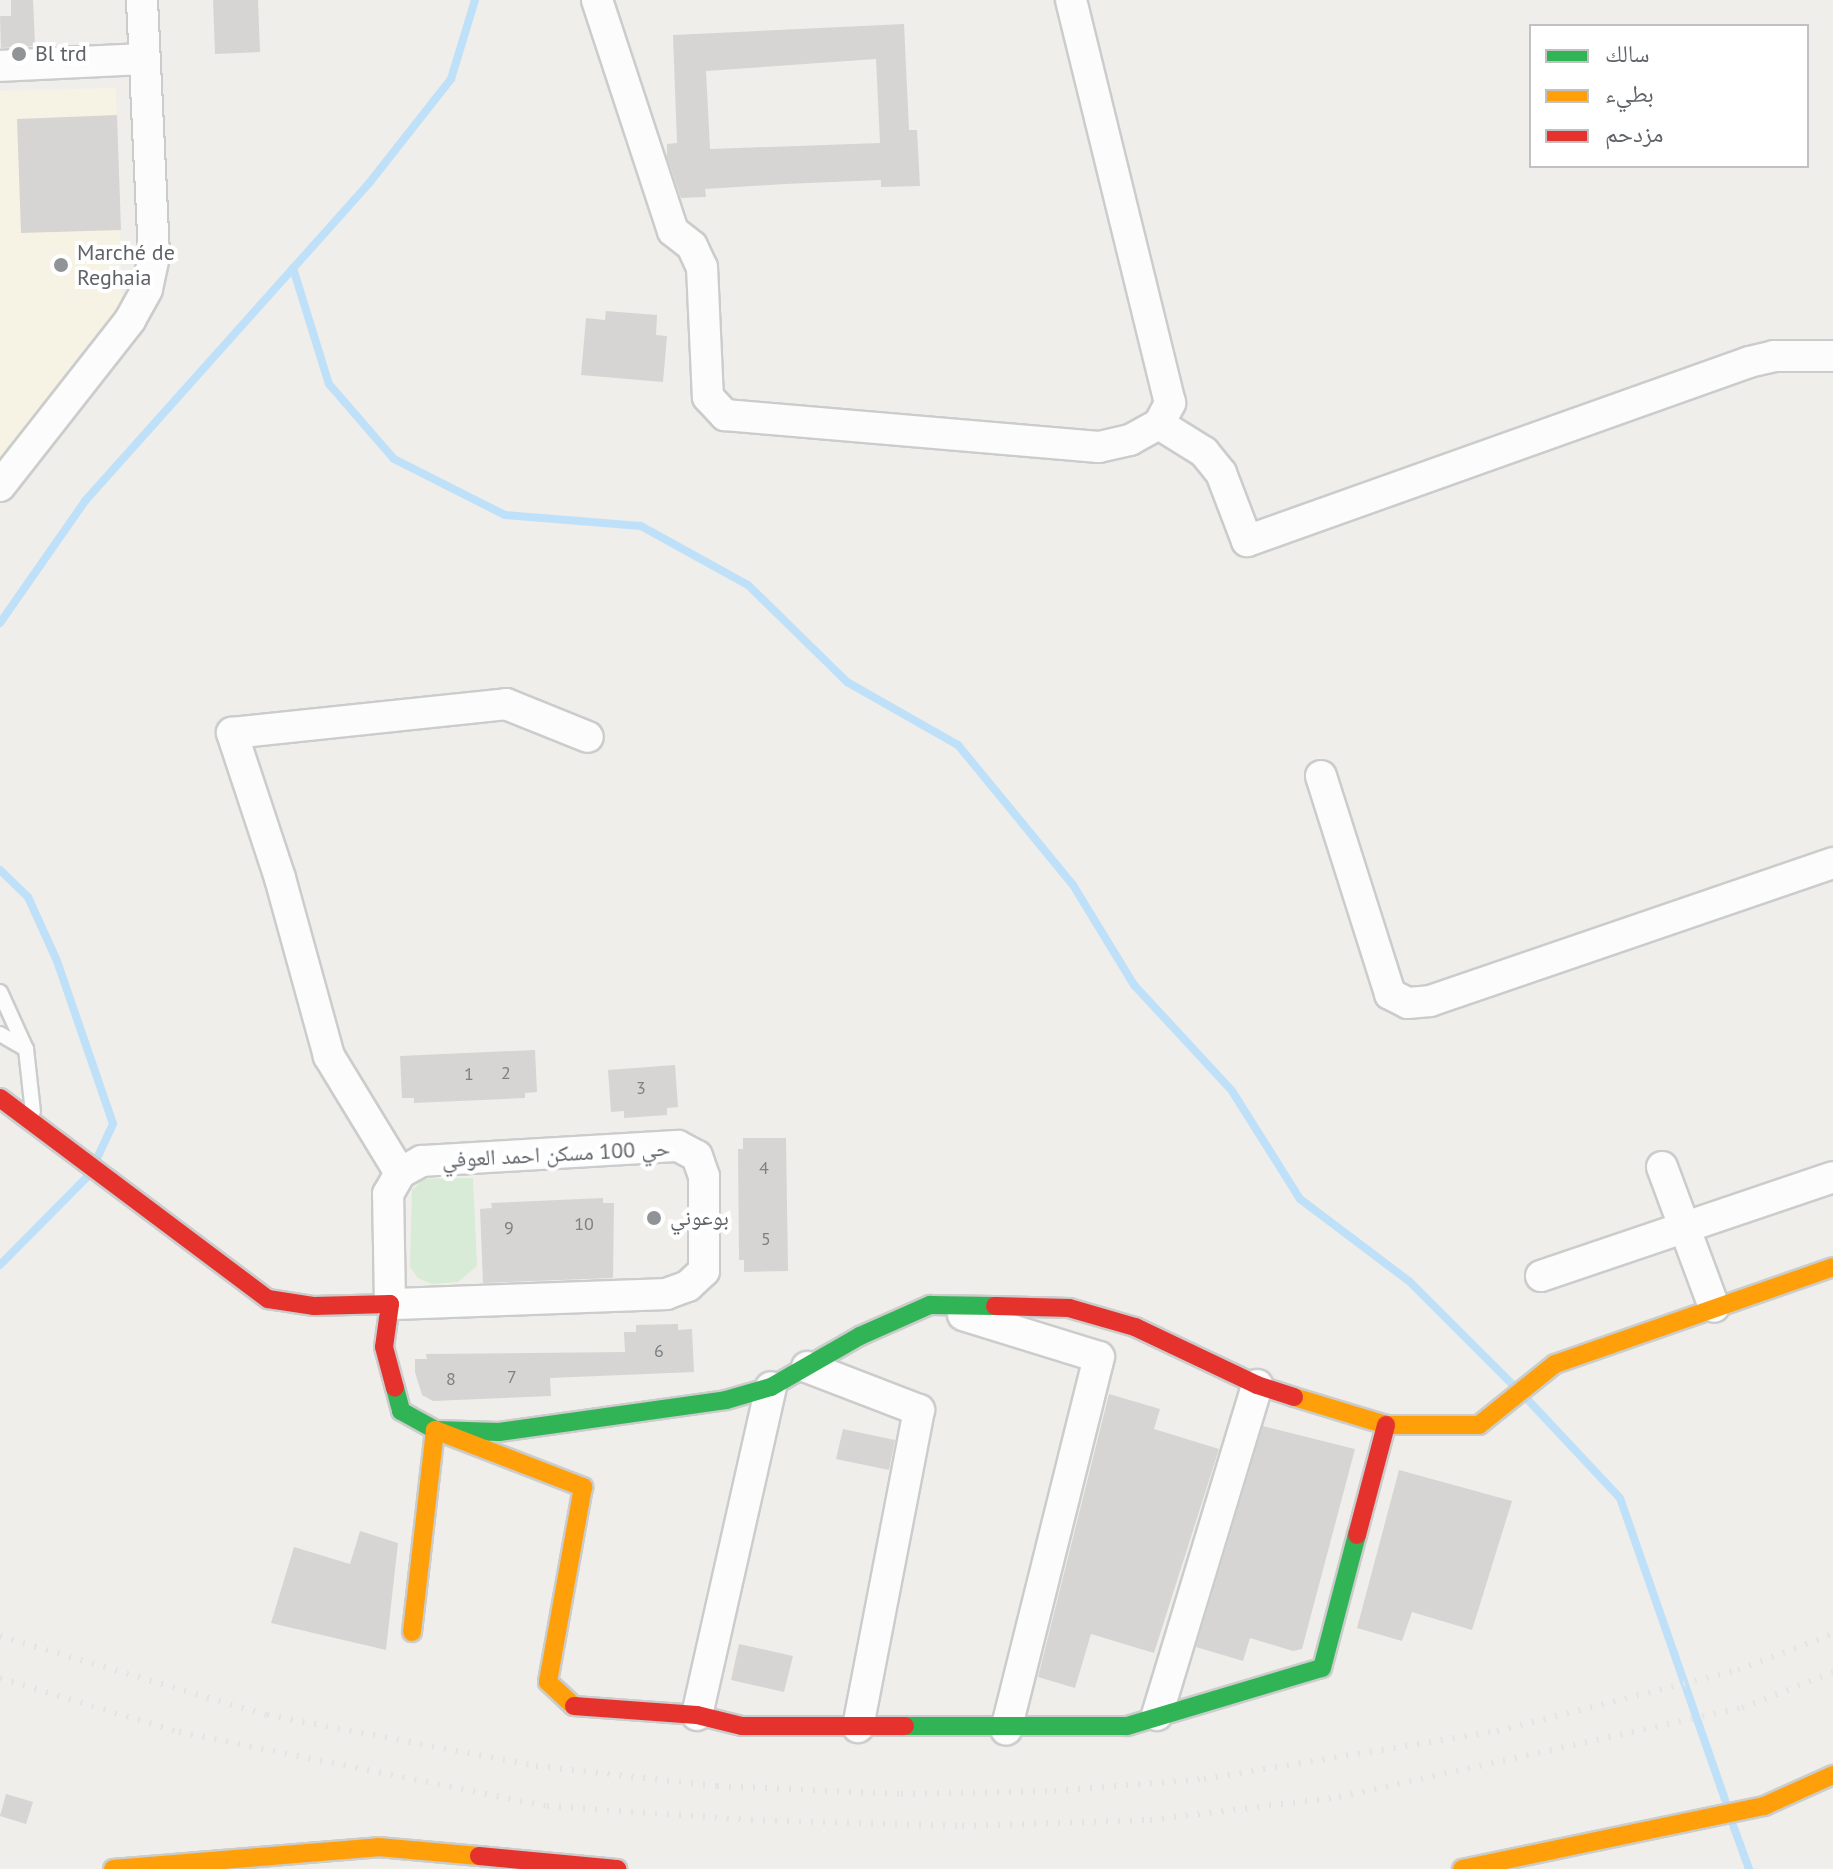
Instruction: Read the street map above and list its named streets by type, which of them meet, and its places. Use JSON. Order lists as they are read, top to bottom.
{
  "streets": {
    "street": ["حي 100 مسكن احمد العوفي"]
  },
  "places": ["Bl trd", "Marché de Reghaia", "بوعوني"],
  "house_numbers": [
    "2",
    "1",
    "3",
    "4",
    "10",
    "9",
    "5",
    "6",
    "7",
    "8"
  ],
  "legend": ["سالك", "بطيء", "مزدحم"]
}
